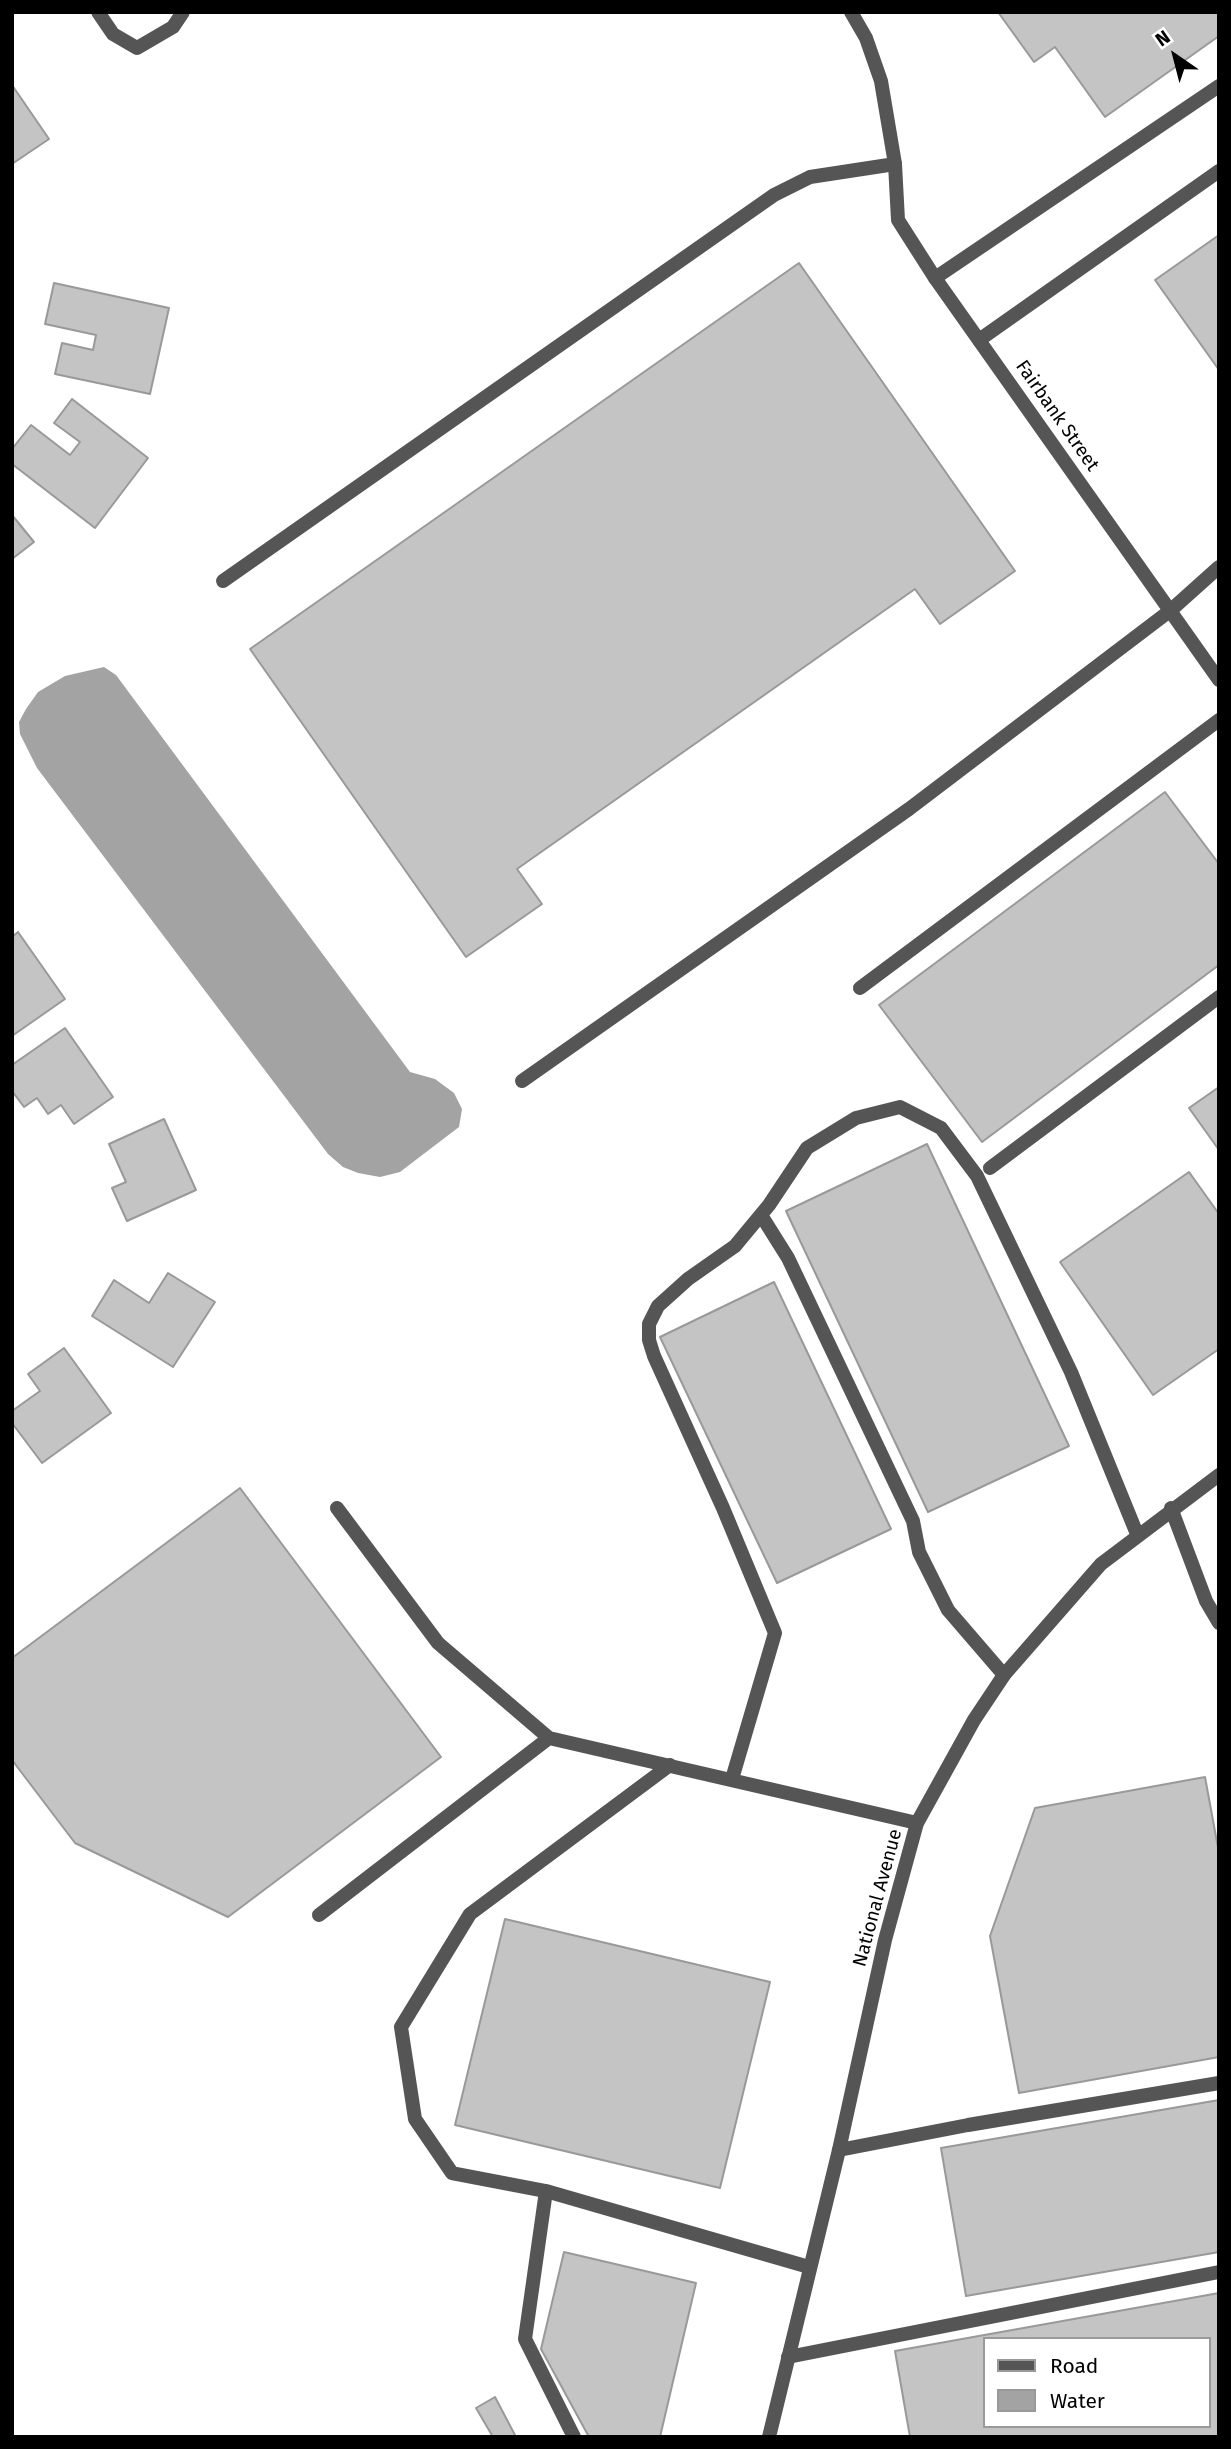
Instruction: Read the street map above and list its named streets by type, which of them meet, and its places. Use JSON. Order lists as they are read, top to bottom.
{
  "streets": {
    "street": ["Fairbank Street", "National Avenue"]
  },
  "legend": ["Road", "Water"],
  "north": "top left"
}
